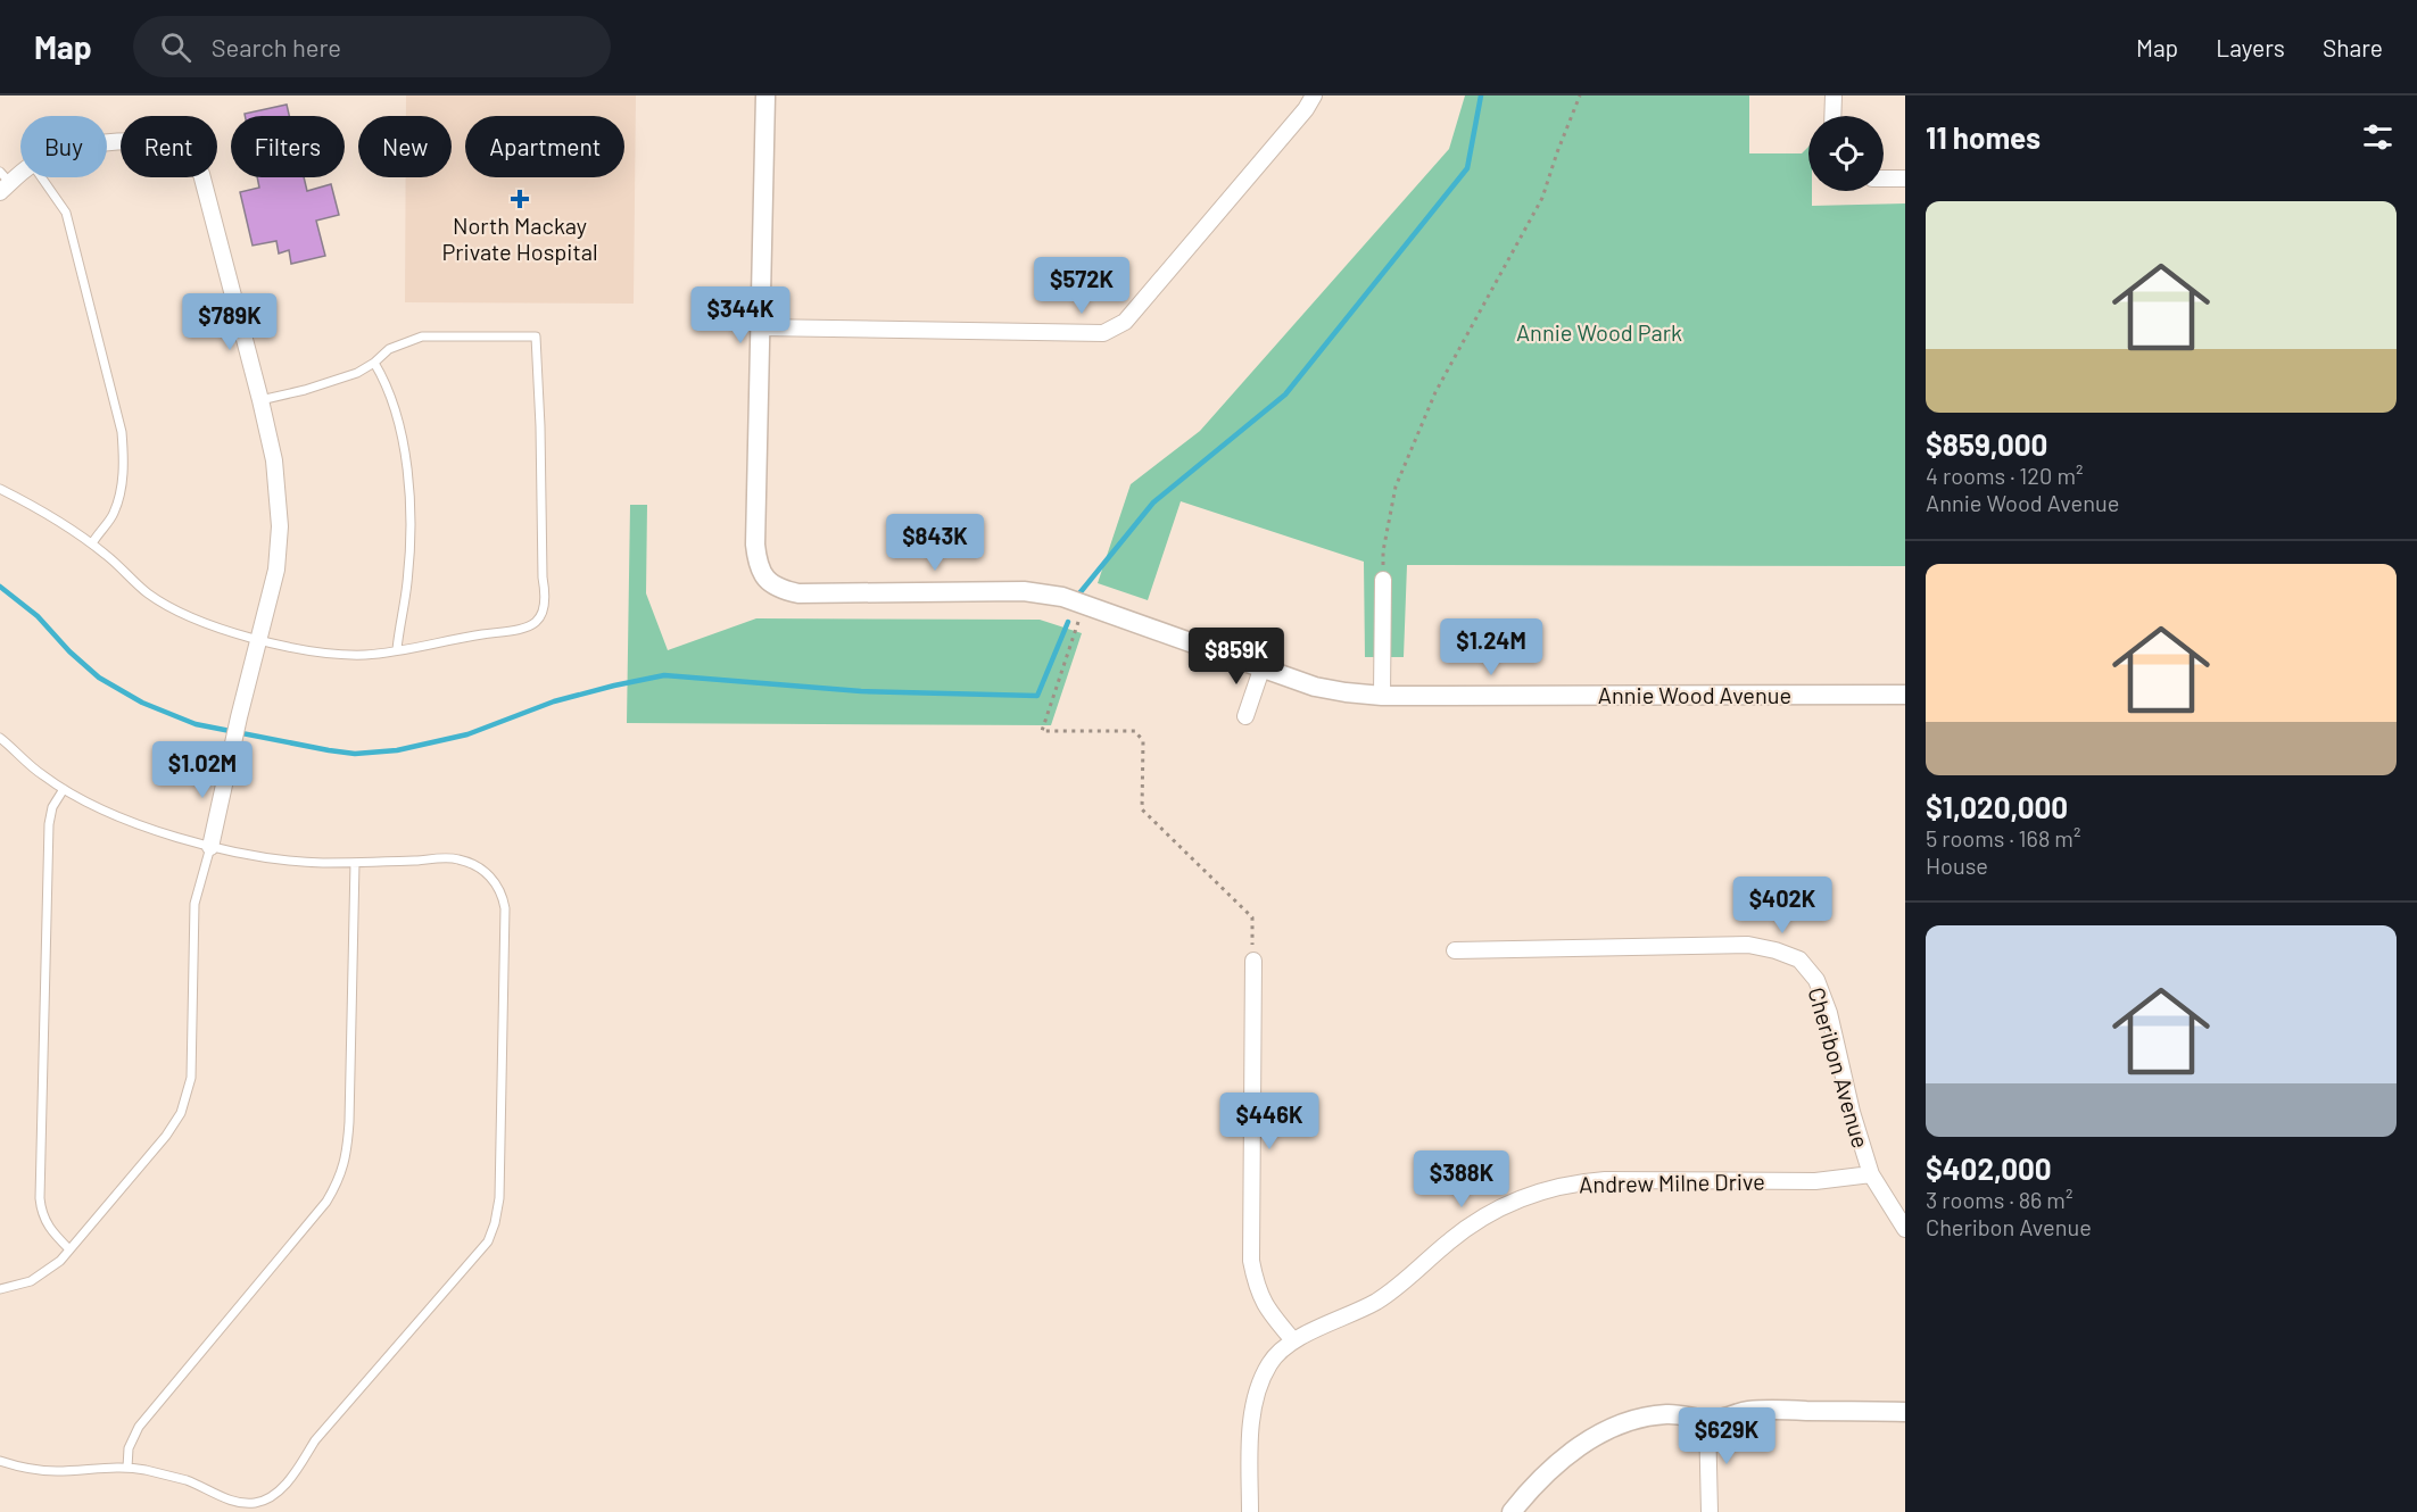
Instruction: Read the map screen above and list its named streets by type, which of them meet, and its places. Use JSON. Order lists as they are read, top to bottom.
{
  "streets": {
    "street": ["Annie Wood Avenue", "Cheribon Avenue", "Andrew Milne Drive"]
  },
  "crossings": [
    ["Cheribon Avenue", "Andrew Milne Drive"]
  ],
  "parks": ["Annie Wood Park"],
  "places": {
    "health": ["North Mackay Private Hospital"]
  },
  "page": {
    "header": "Map",
    "search": "Search here",
    "nav": ["Map", "Layers", "Share"],
    "heading": "11 homes",
    "chip": [
      "Buy",
      "Rent",
      "Filters",
      "New",
      "Apartment"
    ],
    "list": [
      {
        "name": "$859,000",
        "note": "4 rooms · 120 m² · Annie Wood Avenue"
      },
      {
        "name": "$1,020,000",
        "note": "5 rooms · 168 m² · House"
      },
      {
        "name": "$402,000",
        "note": "3 rooms · 86 m² · Cheribon Avenue"
      }
    ],
    "price": [
      "$572K",
      "$344K",
      "$789K",
      "$843K",
      "$1.24M",
      "$859K",
      "$1.02M",
      "$402K",
      "$446K",
      "$388K",
      "$629K"
    ]
  }
}
